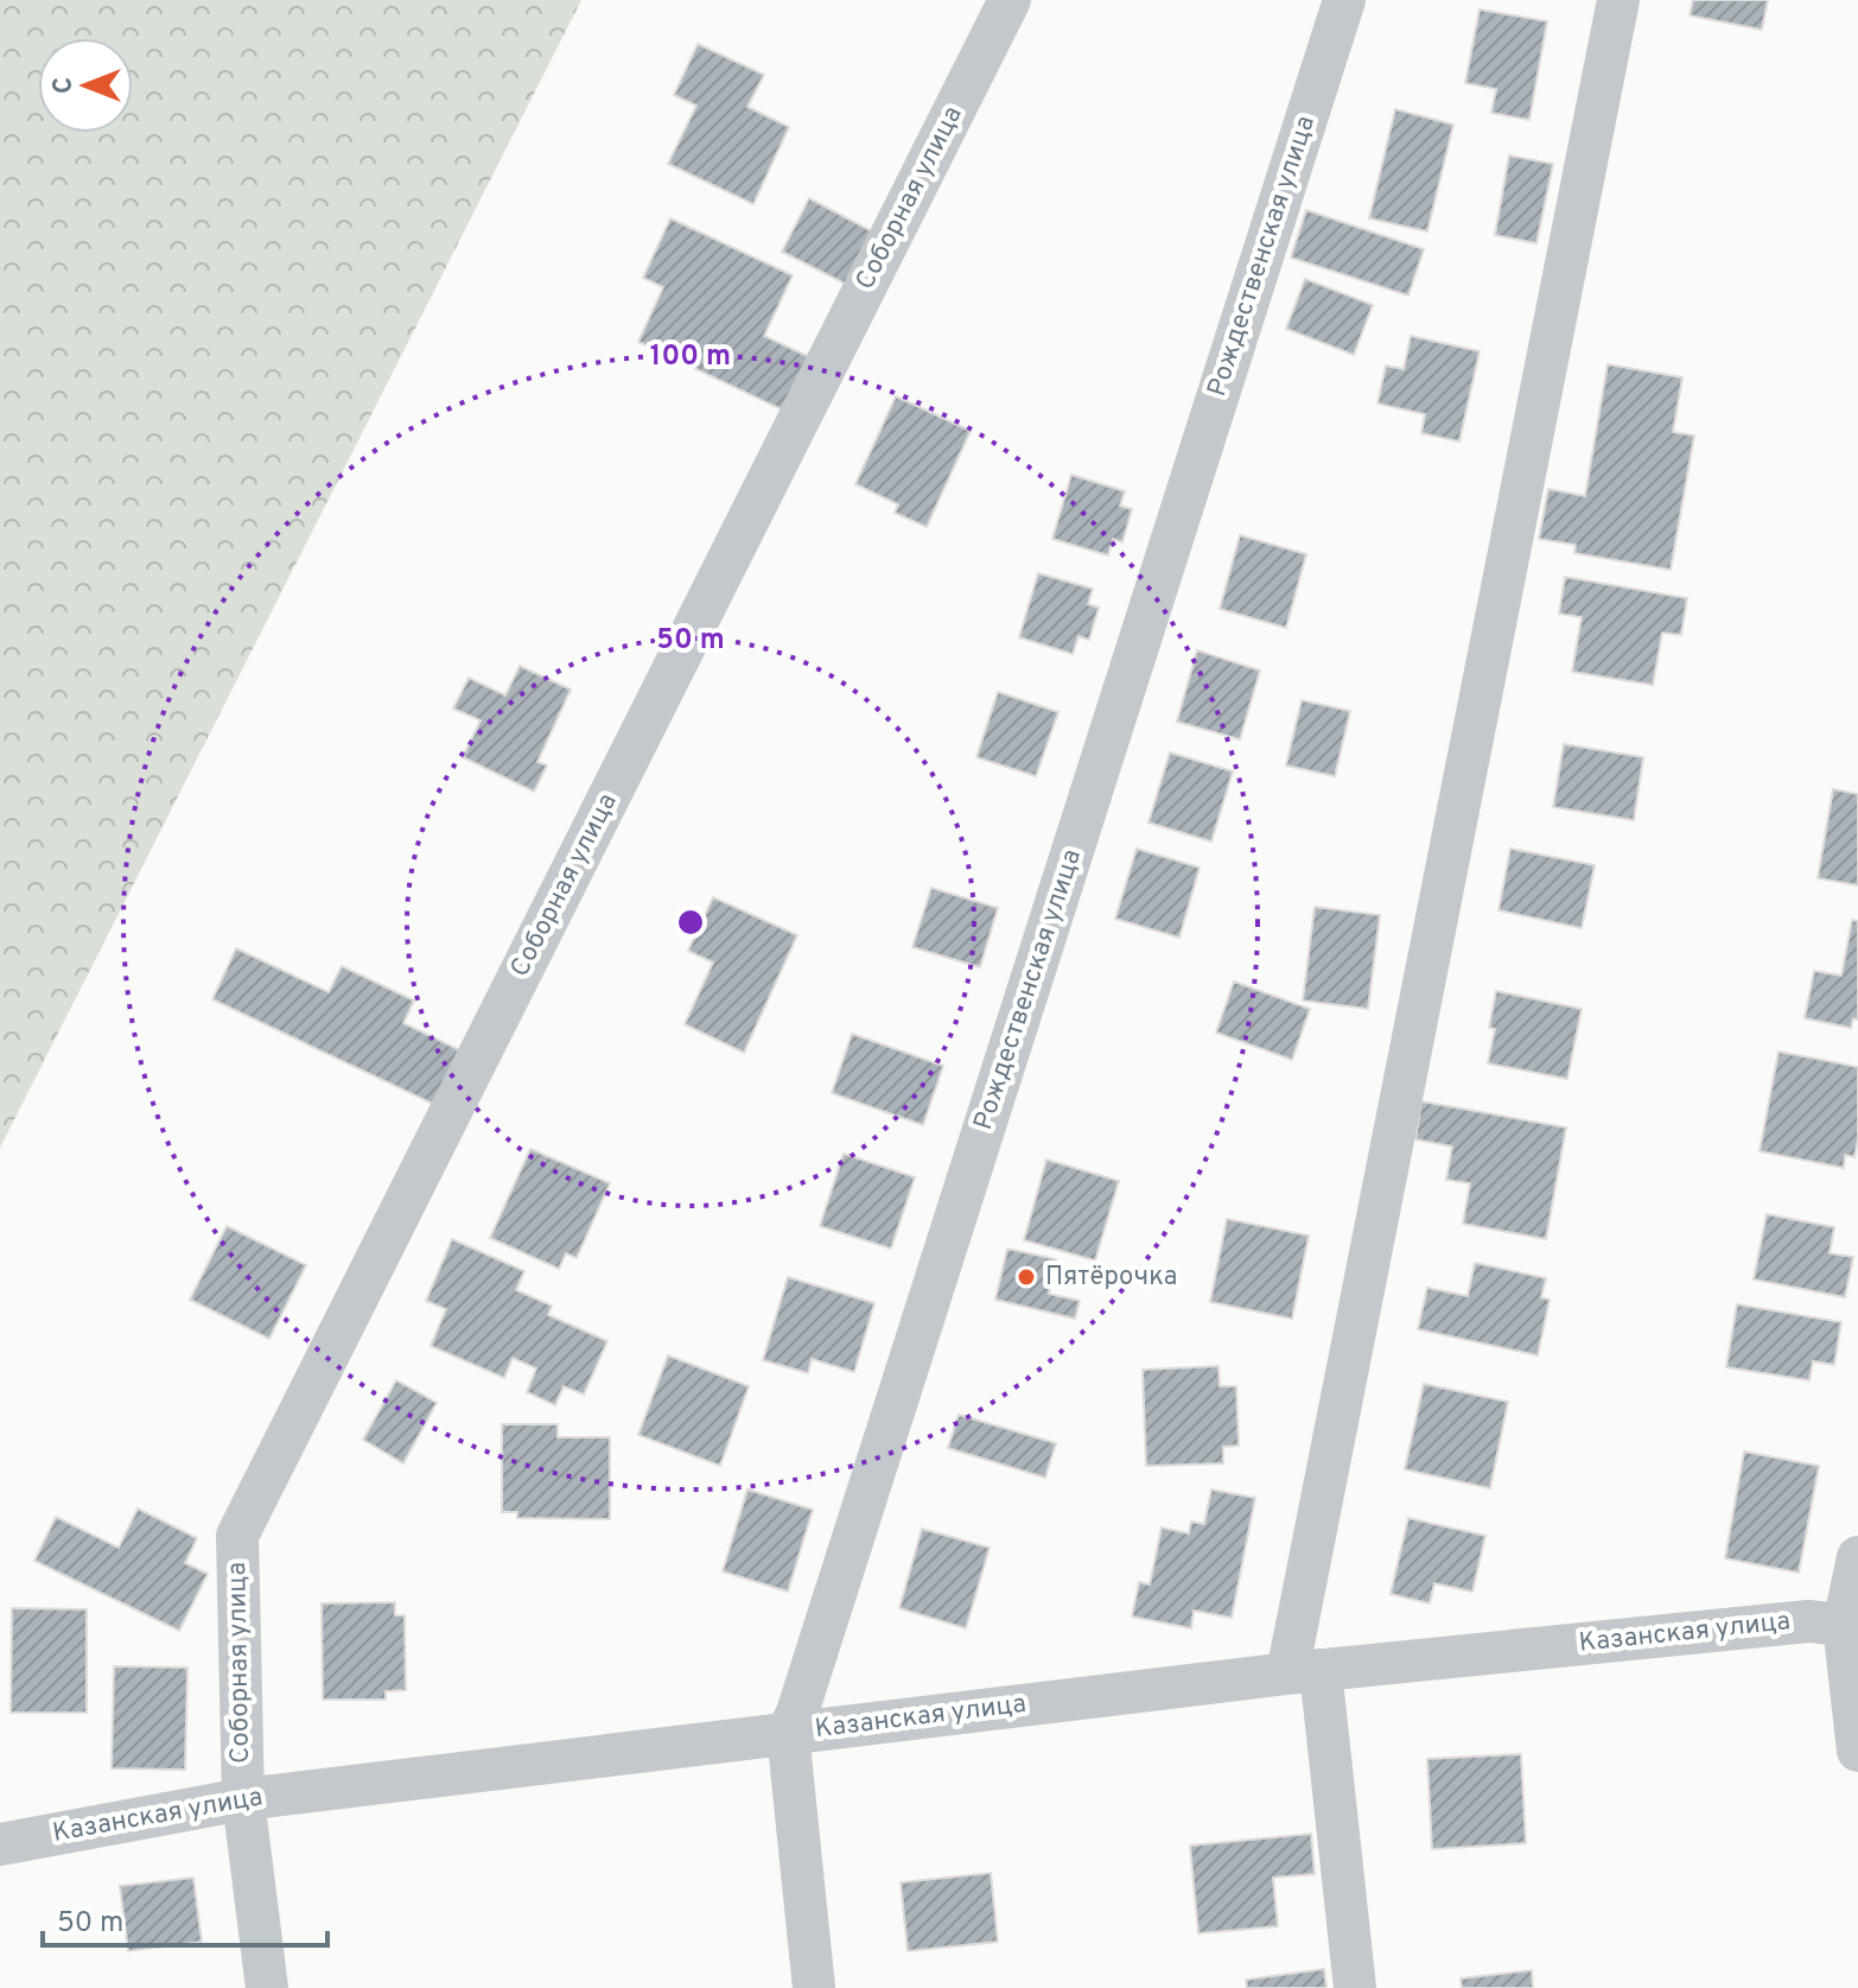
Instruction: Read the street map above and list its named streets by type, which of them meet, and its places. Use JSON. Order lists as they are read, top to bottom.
{
  "streets": {
    "street": ["Соборная улица", "Рождественская улица", "Казанская улица"]
  },
  "crossings": [
    ["Соборная улица", "Казанская улица"],
    ["Рождественская улица", "Казанская улица"]
  ],
  "places": ["Пятёрочка"],
  "scale_bar": "50 m",
  "north": "left",
  "rings": ["100 m", "50 m"]
}
